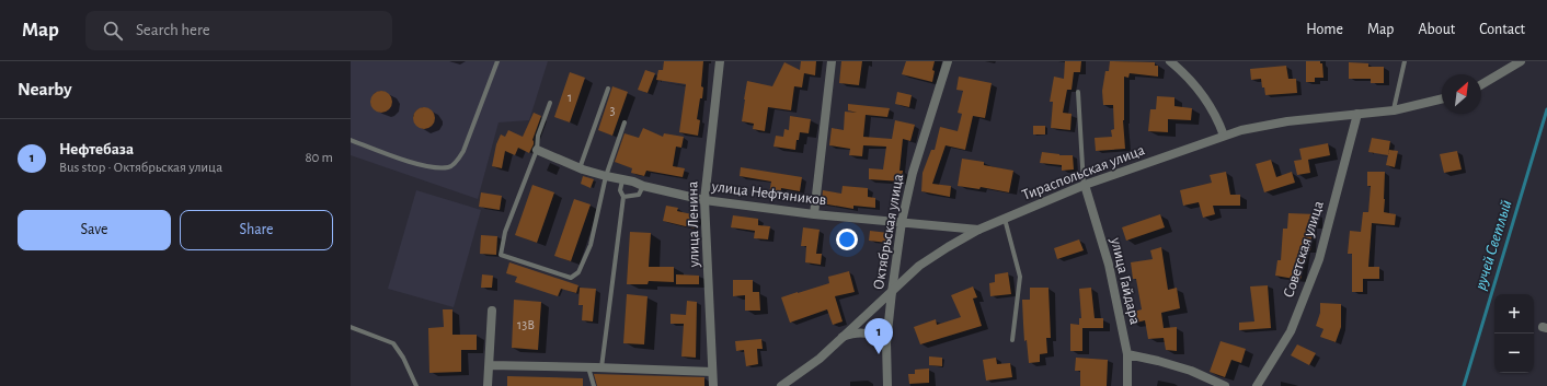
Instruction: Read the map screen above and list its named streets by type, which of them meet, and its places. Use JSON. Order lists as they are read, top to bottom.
{
  "streets": {
    "street": [
      "Тираспольская улица",
      "улица Нефтяников",
      "улица Ленина",
      "Октябрьская улица",
      "Советская улица",
      "улица Гайдара"
    ]
  },
  "crossings": [
    ["Тираспольская улица", "улица Нефтяников"],
    ["Тираспольская улица", "Октябрьская улица"],
    ["Тираспольская улица", "Советская улица"],
    ["Тираспольская улица", "улица Гайдара"],
    ["улица Нефтяников", "улица Ленина"],
    ["улица Нефтяников", "Октябрьская улица"]
  ],
  "water": ["ручей Светлый"],
  "house_numbers": ["1", "3", "13В"],
  "north": "top right",
  "page": {
    "header": "Map",
    "search": "Search here",
    "nav": [
      "Home",
      "Map",
      "About",
      "Contact"
    ],
    "heading": "Nearby",
    "list": [
      {
        "mark": "1",
        "name": "Нефтебаза",
        "note": "Bus stop · Октябрьская улица",
        "value": "80 m"
      }
    ],
    "buttons": ["Save", "Share"],
    "map_buttons": ["+", "−"],
    "pins": "1"
  }
}
